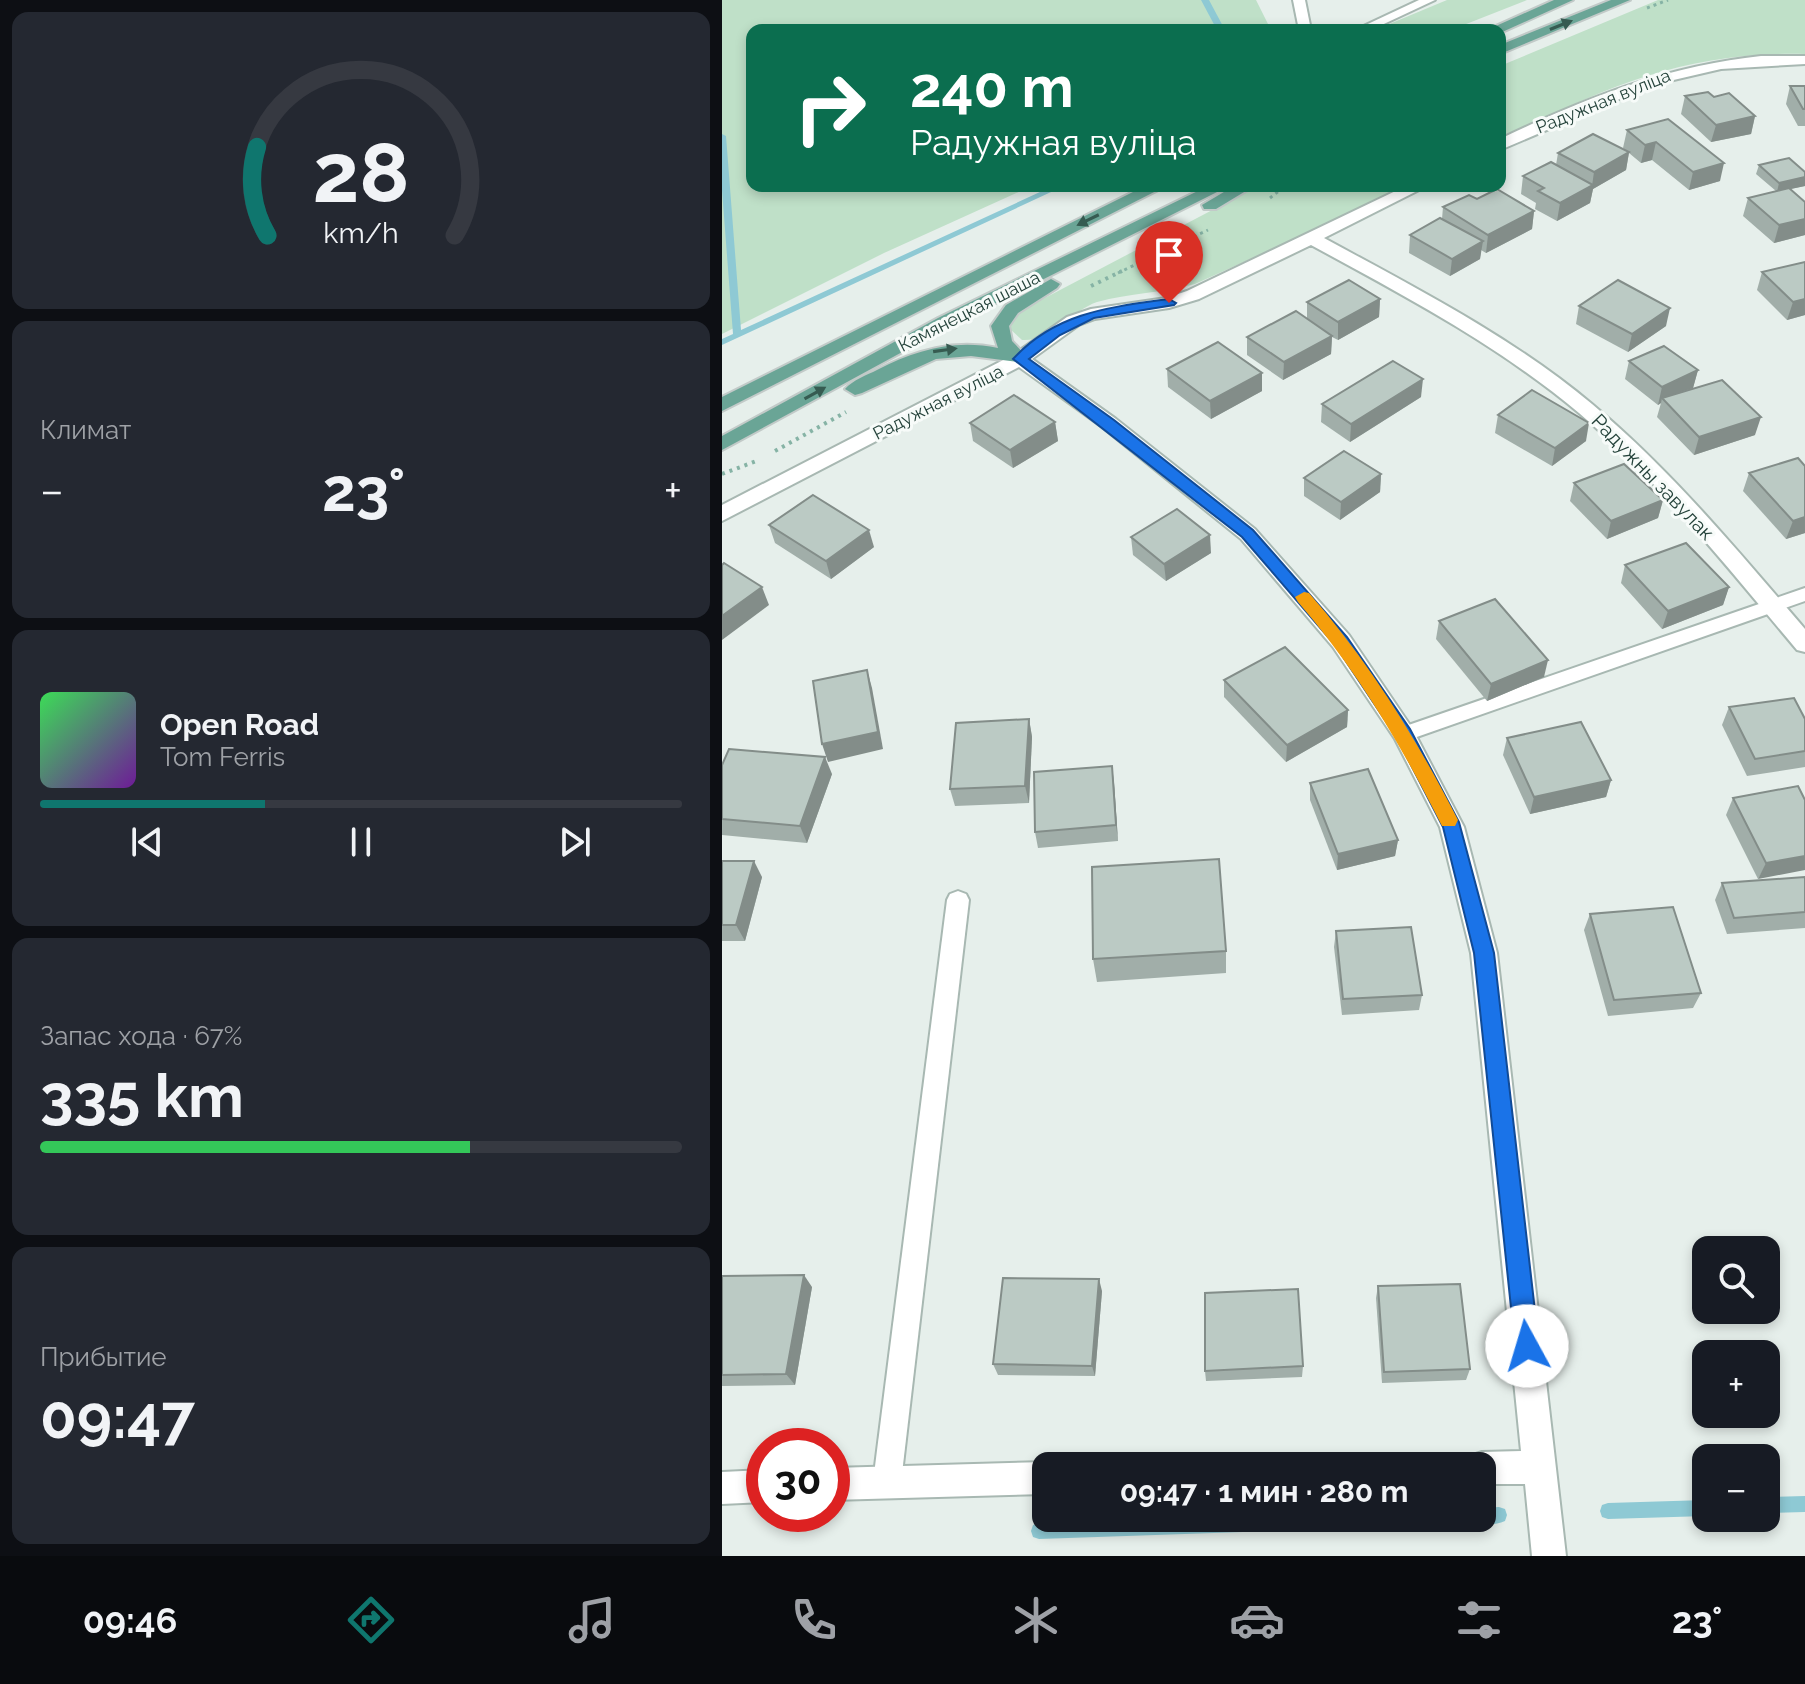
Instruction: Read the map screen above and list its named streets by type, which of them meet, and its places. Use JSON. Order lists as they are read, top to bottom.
{
  "streets": {
    "main road": ["Камянецкая шаша"],
    "street": ["Радужная вуліца", "Радужны завулак"]
  },
  "crossings": [
    ["Радужная вуліца", "Радужны завулак"]
  ],
  "page": {
    "turn": ["240 m", "Радужная вуліца"],
    "tile": [
      "Климат",
      ["Запас хода · 67%", "335 km"],
      ["Прибытие", "09:47"]
    ],
    "heat": ["−", "23°", "+"],
    "song": ["Open Road", "Tom Ferris"],
    "map_buttons": ["+", "−"],
    "limit": "30",
    "trip": "09:47 · 1 мин · 280 m",
    "tabs": ["09:46", "23°"],
    "gauge": ["28", "km/h"]
  }
}
